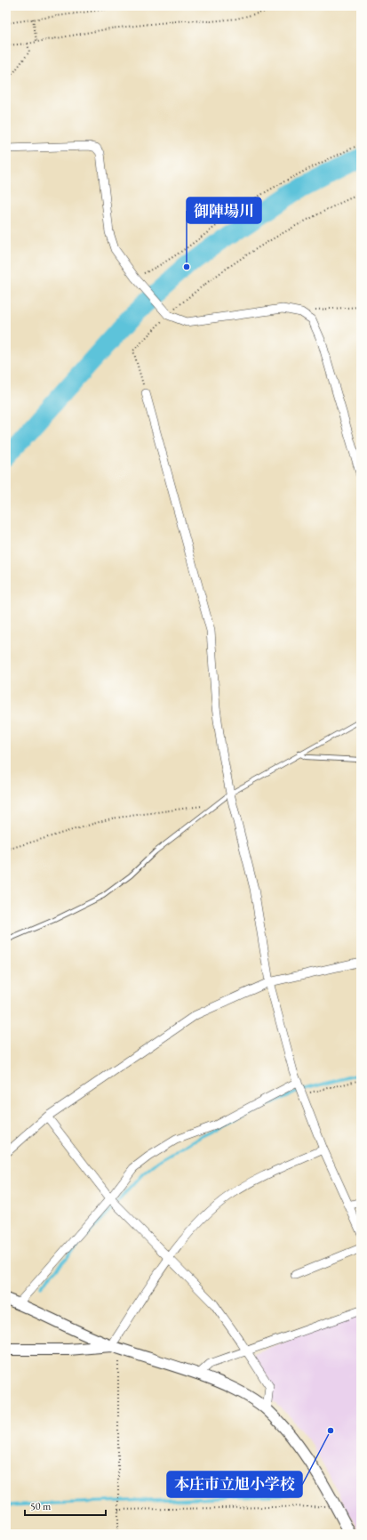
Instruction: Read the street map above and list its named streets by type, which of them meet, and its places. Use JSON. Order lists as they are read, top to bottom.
{
  "places": ["御陣場川", "本庄市立旭小学校"],
  "scale_bar": "50 m"
}
